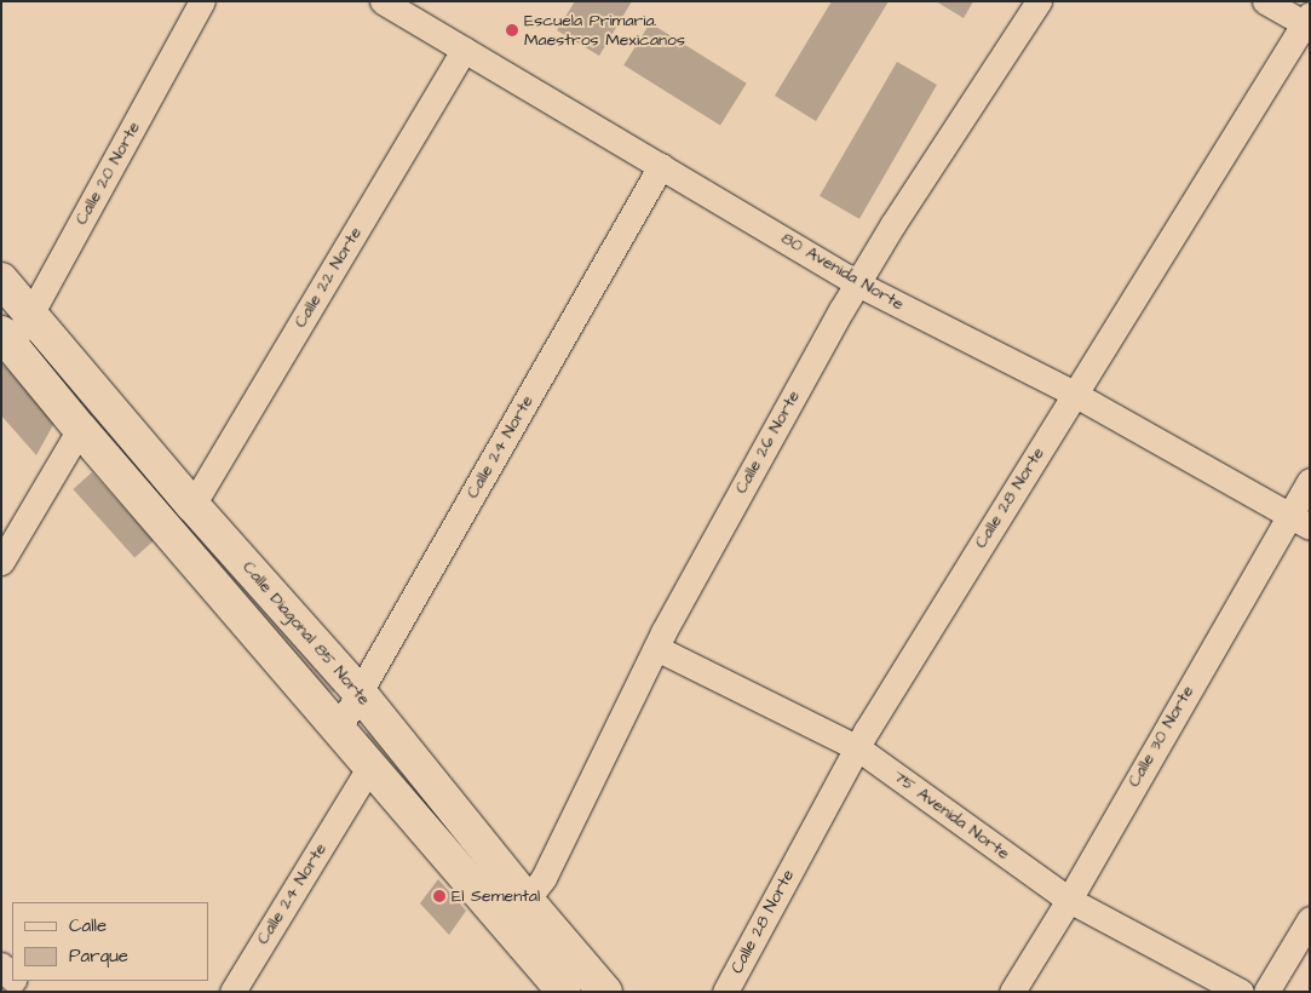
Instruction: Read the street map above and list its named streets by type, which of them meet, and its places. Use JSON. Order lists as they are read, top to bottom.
{
  "streets": {
    "main road": ["Calle Diagonal 85 Norte"],
    "street": [
      "Calle 20 Norte",
      "80 Avenida Norte",
      "Calle 22 Norte",
      "Calle 26 Norte",
      "Calle 24 Norte",
      "Calle 28 Norte",
      "Calle 30 Norte",
      "75 Avenida Norte"
    ]
  },
  "crossings": [
    ["Calle 20 Norte", "Calle Diagonal 85 Norte"],
    ["80 Avenida Norte", "Calle 22 Norte"],
    ["80 Avenida Norte", "Calle 26 Norte"],
    ["80 Avenida Norte", "Calle 24 Norte"],
    ["80 Avenida Norte", "Calle 28 Norte"],
    ["80 Avenida Norte", "Calle 30 Norte"],
    ["Calle 22 Norte", "Calle Diagonal 85 Norte"],
    ["Calle 26 Norte", "Calle Diagonal 85 Norte"],
    ["Calle 26 Norte", "75 Avenida Norte"],
    ["Calle 24 Norte", "Calle Diagonal 85 Norte"],
    ["Calle 28 Norte", "75 Avenida Norte"],
    ["Calle 30 Norte", "75 Avenida Norte"]
  ],
  "places": ["Escuela Primaria. Maestros Mexicanos", "El Semental"],
  "legend": ["Calle", "Parque"]
}
